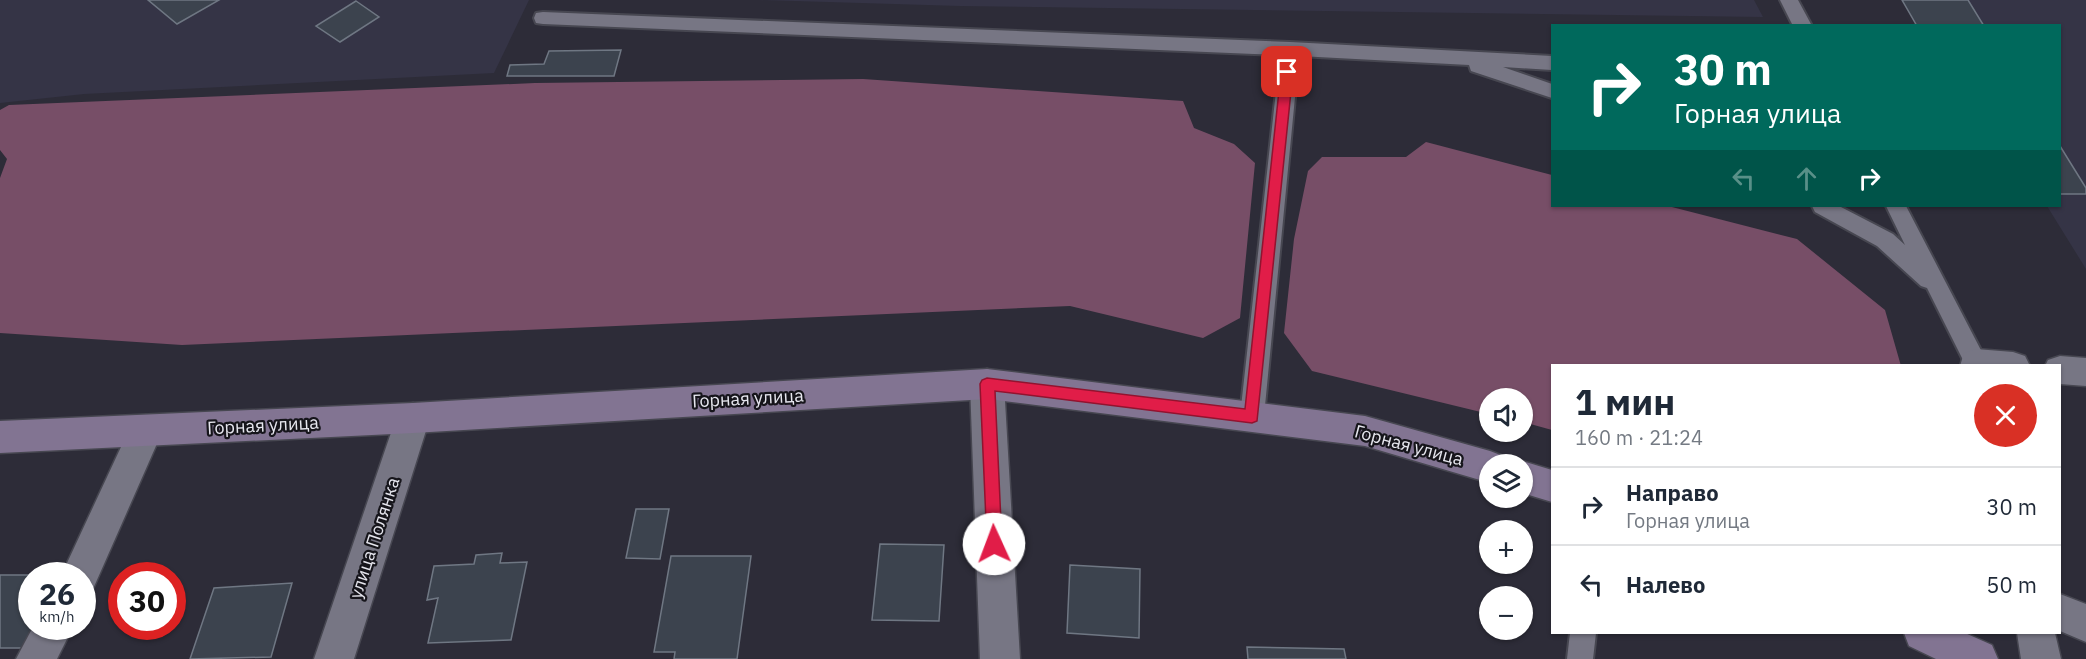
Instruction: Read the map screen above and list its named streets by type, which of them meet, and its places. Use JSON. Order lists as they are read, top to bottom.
{
  "streets": {
    "street": ["Горная улица", "улица Полянка"]
  },
  "crossings": [
    ["Горная улица", "улица Полянка"]
  ],
  "page": {
    "turn": ["30 m", "Горная улица"],
    "heading": ["1 мин", "160 m · 21:24"],
    "map_buttons": ["+", "−"],
    "list": [
      {
        "name": "Направо",
        "note": "Горная улица",
        "value": "30 m"
      },
      {
        "name": "Налево",
        "value": "50 m"
      }
    ],
    "speed": "26 km/h",
    "limit": "30"
  }
}
